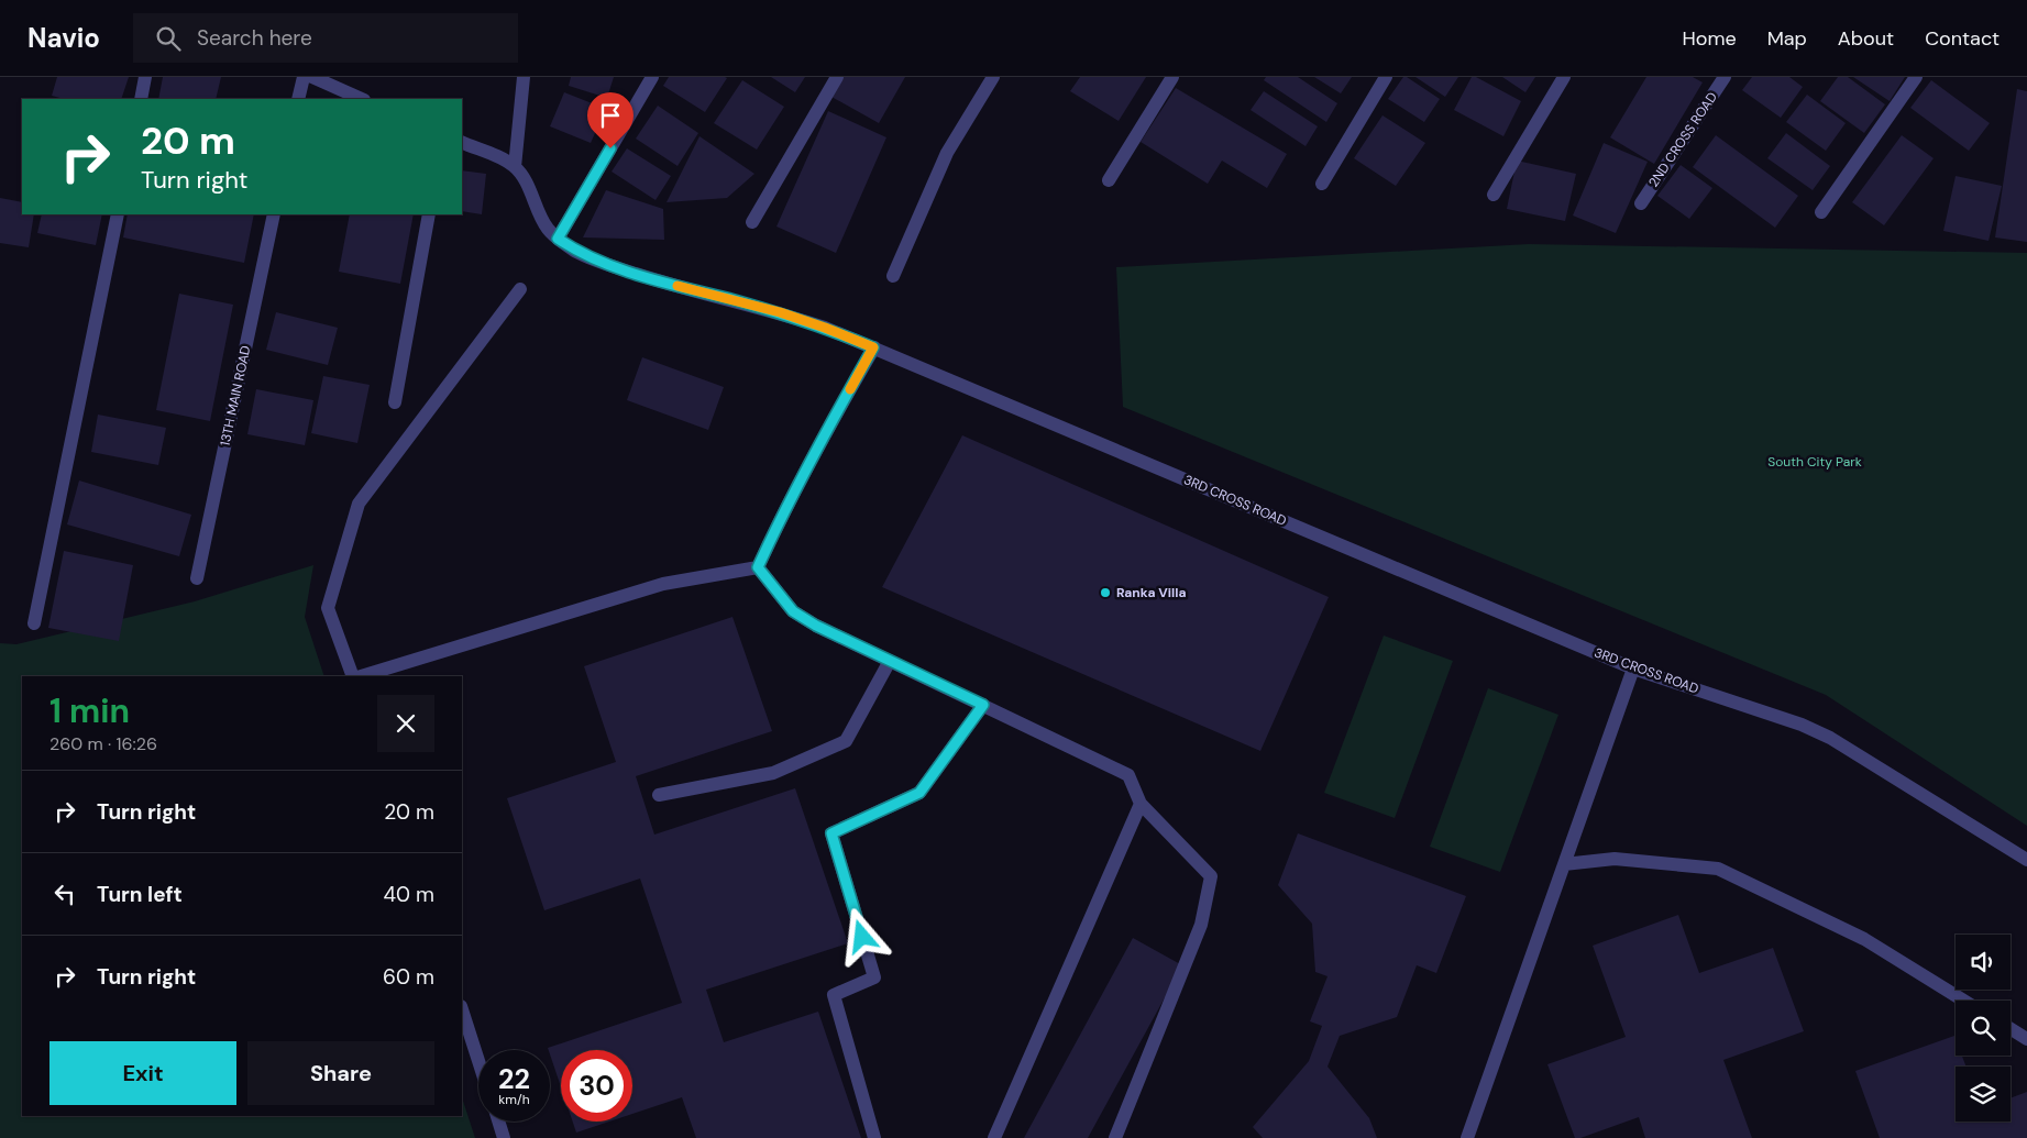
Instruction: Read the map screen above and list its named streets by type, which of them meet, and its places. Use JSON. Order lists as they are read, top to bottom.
{
  "streets": {
    "street": ["2ND CROSS ROAD", "13TH MAIN ROAD", "3RD CROSS ROAD"]
  },
  "parks": ["South City Park"],
  "places": ["Ranka Villa"],
  "page": {
    "header": "Navio",
    "search": "Search here",
    "nav": [
      "Home",
      "Map",
      "About",
      "Contact"
    ],
    "turn": ["20 m", "Turn right"],
    "heading": ["1 min", "260 m · 16:26"],
    "list": [
      {
        "name": "Turn right",
        "value": "20 m"
      },
      {
        "name": "Turn left",
        "value": "40 m"
      },
      {
        "name": "Turn right",
        "value": "60 m"
      }
    ],
    "buttons": ["Exit", "Share"],
    "speed": "22 km/h",
    "limit": "30"
  }
}
